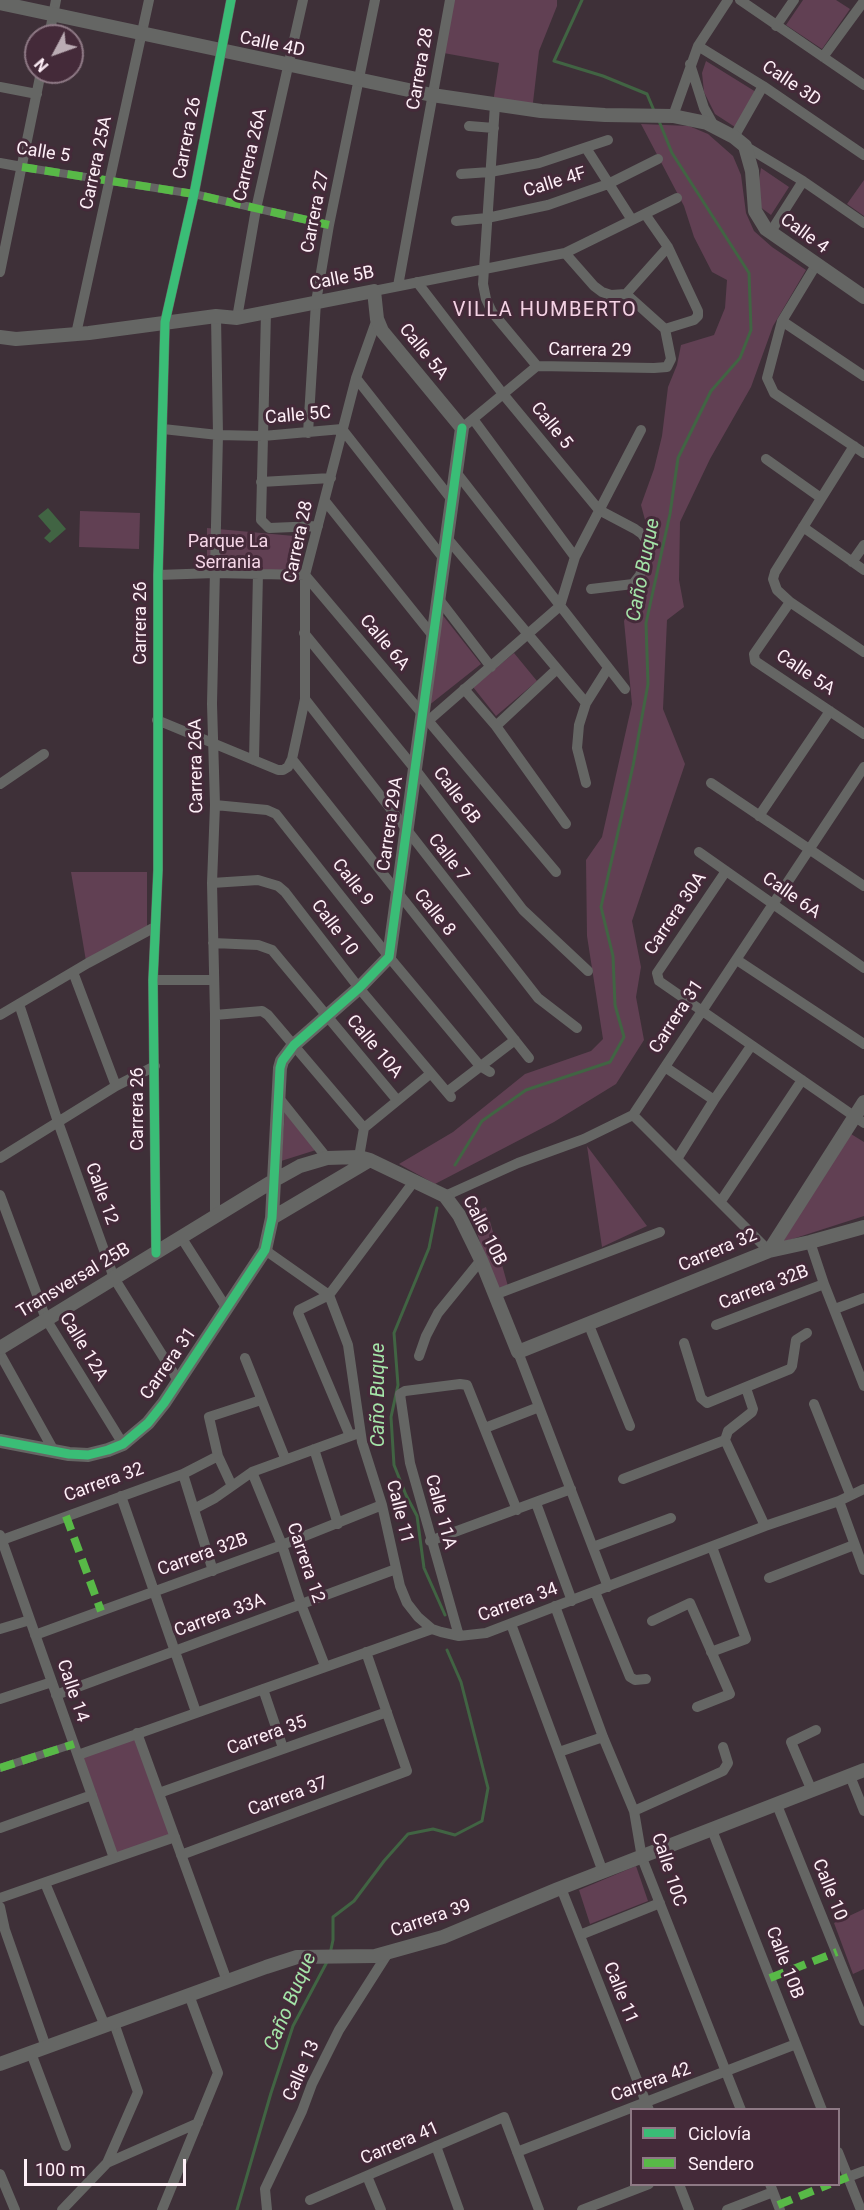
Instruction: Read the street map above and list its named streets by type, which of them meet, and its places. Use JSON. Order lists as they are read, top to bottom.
{
  "streets": {
    "street": [
      "Calle 4D",
      "Carrera 28",
      "Calle 3D",
      "Carrera 26",
      "Calle 5",
      "Carrera 26A",
      "Carrera 25A",
      "Calle 4F",
      "Carrera 27",
      "Calle 4",
      "Calle 5B",
      "Carrera 29",
      "Calle 5A",
      "Calle 5C",
      "Calle 6A",
      "Calle 6B",
      "Carrera 29A",
      "Calle 7",
      "Calle 9",
      "Calle 8",
      "Carrera 30A",
      "Calle 10",
      "Carrera 31",
      "Calle 10A",
      "Calle 12",
      "Calle 10B",
      "Carrera 32",
      "Transversal 25B",
      "Carrera 32B",
      "Calle 12A",
      "Calle 11",
      "Calle 11A",
      "Carrera 12",
      "Carrera 34",
      "Carrera 33A",
      "Calle 14",
      "Carrera 35",
      "Carrera 37",
      "Calle 10C",
      "Carrera 39",
      "Calle 13",
      "Carrera 42",
      "Carrera 41"
    ]
  },
  "crossings": [
    ["Calle 4D", "Carrera 28"],
    ["Calle 4D", "Carrera 26"],
    ["Calle 4D", "Carrera 26A"],
    ["Calle 4D", "Carrera 25A"],
    ["Calle 4D", "Carrera 27"],
    ["Carrera 28", "Calle 5B"],
    ["Carrera 28", "Calle 5A"],
    ["Carrera 28", "Calle 5C"],
    ["Carrera 28", "Calle 6A"],
    ["Carrera 28", "Calle 6B"],
    ["Carrera 28", "Calle 7"],
    ["Carrera 28", "Calle 8"],
    ["Carrera 26", "Calle 5"],
    ["Carrera 26", "Calle 5B"],
    ["Carrera 26", "Calle 5C"],
    ["Carrera 26", "Transversal 25B"],
    ["Calle 5", "Carrera 26A"],
    ["Calle 5", "Carrera 25A"],
    ["Calle 5", "Carrera 27"],
    ["Calle 5", "Calle 5B"],
    ["Calle 5", "Carrera 29"],
    ["Carrera 26A", "Calle 5B"],
    ["Carrera 26A", "Calle 5C"],
    ["Carrera 26A", "Calle 9"],
    ["Carrera 26A", "Calle 10"],
    ["Carrera 26A", "Calle 10A"],
    ["Carrera 26A", "Transversal 25B"],
    ["Carrera 25A", "Calle 5B"],
    ["Carrera 27", "Calle 5B"],
    ["Carrera 27", "Calle 5C"],
    ["Calle 5B", "Calle 5A"],
    ["Carrera 29", "Calle 5A"],
    ["Carrera 29", "Carrera 29A"],
    ["Calle 5A", "Carrera 29A"],
    ["Calle 5C", "Carrera 29A"],
    ["Calle 6A", "Carrera 29A"],
    ["Calle 6A", "Carrera 30A"],
    ["Calle 6A", "Carrera 31"],
    ["Calle 6B", "Carrera 29A"],
    ["Carrera 29A", "Calle 7"],
    ["Carrera 29A", "Calle 9"],
    ["Carrera 29A", "Calle 8"],
    ["Calle 9", "Calle 10"],
    ["Carrera 30A", "Carrera 31"],
    ["Calle 10", "Carrera 39"],
    ["Carrera 31", "Calle 12"],
    ["Carrera 31", "Transversal 25B"],
    ["Carrera 31", "Calle 12A"],
    ["Calle 12", "Transversal 25B"],
    ["Calle 10B", "Carrera 32"],
    ["Calle 10B", "Transversal 25B"],
    ["Calle 10B", "Carrera 34"],
    ["Calle 10B", "Carrera 39"],
    ["Calle 10B", "Carrera 42"],
    ["Carrera 32", "Carrera 32B"],
    ["Carrera 32", "Calle 14"],
    ["Transversal 25B", "Calle 12A"],
    ["Carrera 32B", "Calle 11"],
    ["Carrera 32B", "Carrera 12"],
    ["Carrera 32B", "Calle 14"],
    ["Calle 11", "Carrera 34"],
    ["Calle 11", "Carrera 33A"],
    ["Calle 11", "Carrera 39"],
    ["Calle 11", "Carrera 42"],
    ["Calle 11A", "Carrera 34"],
    ["Carrera 12", "Carrera 33A"],
    ["Carrera 34", "Calle 10C"],
    ["Carrera 33A", "Calle 14"],
    ["Carrera 35", "Carrera 37"],
    ["Calle 10C", "Carrera 39"],
    ["Calle 10C", "Carrera 42"],
    ["Carrera 39", "Calle 13"],
    ["Carrera 42", "Carrera 41"]
  ],
  "districts": ["VILLA HUMBERTO"],
  "water": ["Caño Buque"],
  "parks": ["Parque La Serrania"],
  "legend": ["Ciclovía", "Sendero"],
  "scale_bar": "100 m",
  "north": "bottom left"
}
